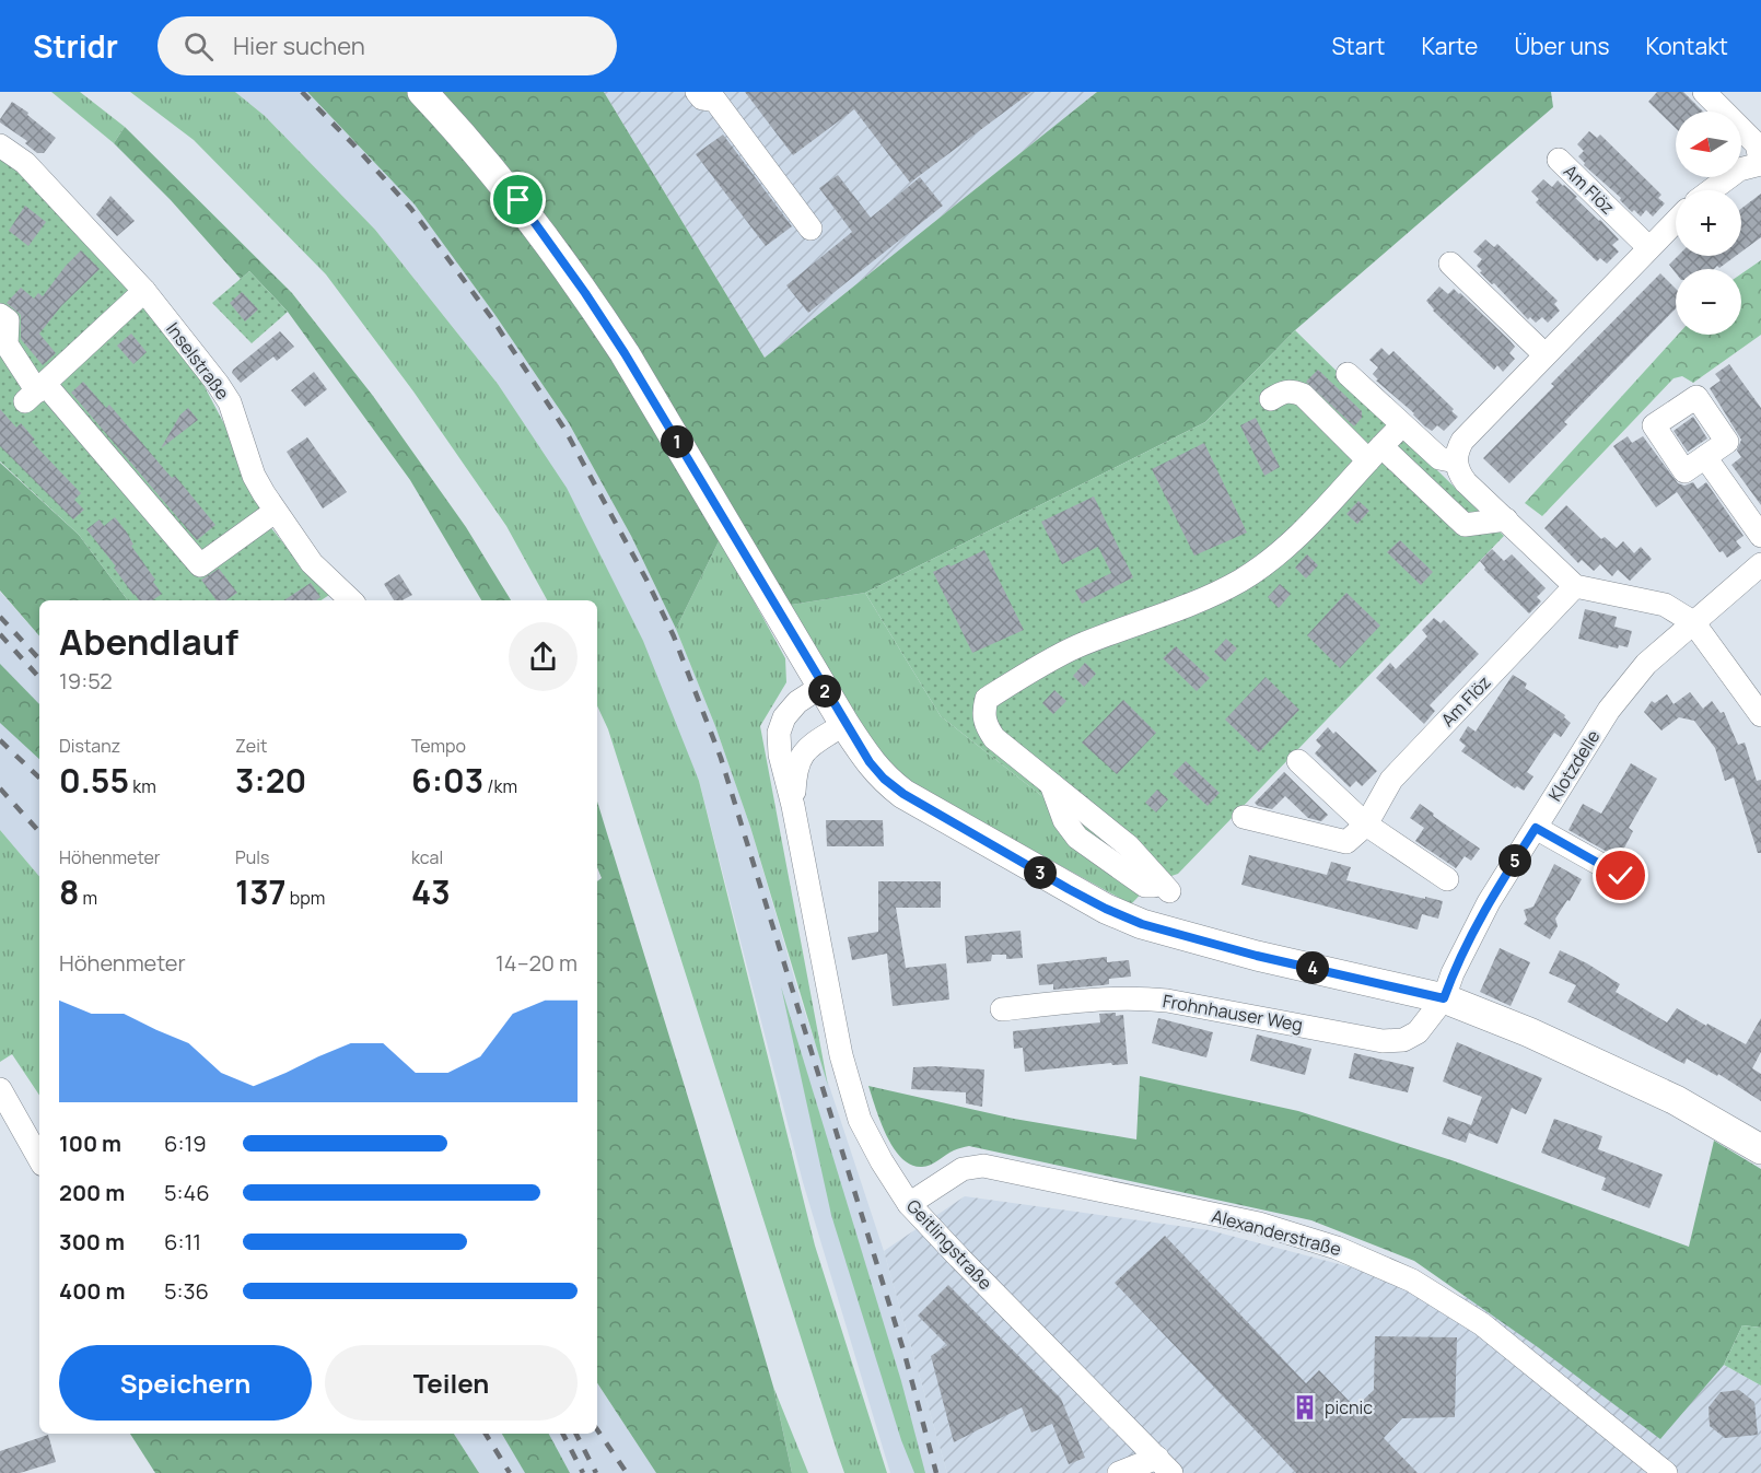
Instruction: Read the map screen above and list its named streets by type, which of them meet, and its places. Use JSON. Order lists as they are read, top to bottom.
{
  "streets": {
    "street": [
      "Am Flöz",
      "Inselstraße",
      "Klotzdelle",
      "Frohnhauser Weg",
      "Alexanderstraße",
      "Geitlingstraße"
    ]
  },
  "crossings": [
    ["Klotzdelle", "Frohnhauser Weg"],
    ["Alexanderstraße", "Geitlingstraße"]
  ],
  "places": {
    "building": ["picnic"]
  },
  "north": "left",
  "page": {
    "header": "Stridr",
    "search": "Hier suchen",
    "nav": [
      "Start",
      "Karte",
      "Über uns",
      "Kontakt"
    ],
    "map_buttons": ["+", "−"],
    "pins": [
      "1",
      "2",
      "5",
      "3",
      "4"
    ],
    "heading": ["Abendlauf", "19:52"],
    "stats": [
      ["Distanz", "0.55 km"],
      ["Zeit", "3:20"],
      ["Tempo", "6:03 /km"],
      ["Höhenmeter", "8 m"],
      ["Puls", "137 bpm"],
      ["kcal", "43"]
    ],
    "chart": ["Höhenmeter", "14–20 m"],
    "list": [
      {
        "name": "100 m",
        "note": "6:19"
      },
      {
        "name": "200 m",
        "note": "5:46"
      },
      {
        "name": "300 m",
        "note": "6:11"
      },
      {
        "name": "400 m",
        "note": "5:36"
      }
    ],
    "buttons": ["Speichern", "Teilen"]
  }
}
